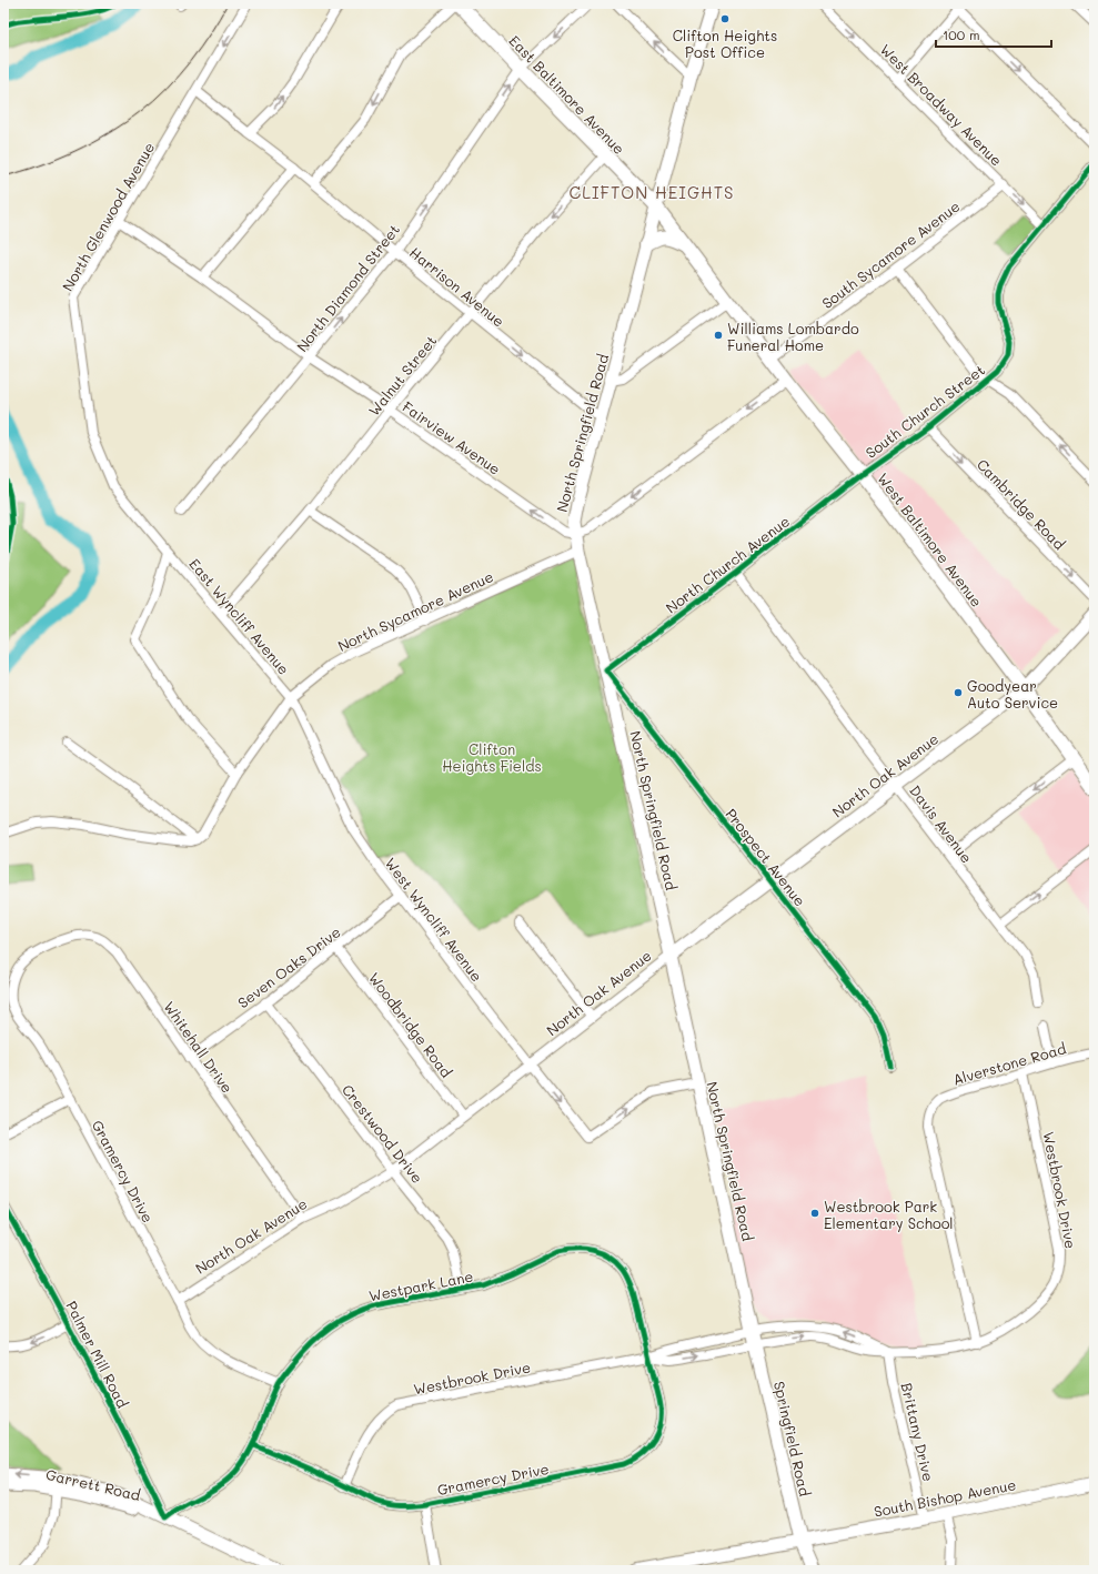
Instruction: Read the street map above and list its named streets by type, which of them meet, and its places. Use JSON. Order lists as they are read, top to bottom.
{
  "streets": {
    "main road": [
      "East Baltimore Avenue",
      "North Springfield Road",
      "West Baltimore Avenue",
      "North Oak Avenue",
      "Springfield Road",
      "Garrett Road",
      "South Bishop Avenue"
    ],
    "street": [
      "West Broadway Avenue",
      "North Glenwood Avenue",
      "South Sycamore Avenue",
      "Harrison Avenue",
      "North Diamond Street",
      "Walnut Street",
      "South Church Street",
      "Fairview Avenue",
      "Cambridge Road",
      "North Church Avenue",
      "North Sycamore Avenue",
      "East Wyncliff Avenue",
      "Davis Avenue",
      "Prospect Avenue",
      "West Wyncliff Avenue",
      "Seven Oaks Drive",
      "Woodbridge Road",
      "Whitehall Drive",
      "Alverstone Road",
      "Crestwood Drive",
      "Gramercy Drive",
      "Westbrook Drive",
      "Westpark Lane",
      "Palmer Mill Road",
      "Brittany Drive"
    ]
  },
  "crossings": [
    ["East Baltimore Avenue", "North Diamond Street"],
    ["East Baltimore Avenue", "Walnut Street"],
    ["East Baltimore Avenue", "North Springfield Road"],
    ["East Baltimore Avenue", "West Baltimore Avenue"],
    ["West Broadway Avenue", "South Sycamore Avenue"],
    ["West Broadway Avenue", "South Church Street"],
    ["North Glenwood Avenue", "Harrison Avenue"],
    ["North Glenwood Avenue", "Fairview Avenue"],
    ["North Glenwood Avenue", "East Wyncliff Avenue"],
    ["South Sycamore Avenue", "West Baltimore Avenue"],
    ["Harrison Avenue", "North Diamond Street"],
    ["Harrison Avenue", "Walnut Street"],
    ["Harrison Avenue", "North Springfield Road"],
    ["North Diamond Street", "Fairview Avenue"],
    ["Walnut Street", "Fairview Avenue"],
    ["Walnut Street", "East Wyncliff Avenue"],
    ["South Church Street", "Cambridge Road"],
    ["South Church Street", "West Baltimore Avenue"],
    ["South Church Street", "North Church Avenue"],
    ["North Springfield Road", "Fairview Avenue"],
    ["North Springfield Road", "West Baltimore Avenue"],
    ["North Springfield Road", "North Church Avenue"],
    ["North Springfield Road", "North Sycamore Avenue"],
    ["North Springfield Road", "North Oak Avenue"],
    ["North Springfield Road", "Prospect Avenue"],
    ["North Springfield Road", "West Wyncliff Avenue"],
    ["North Springfield Road", "Westbrook Drive"],
    ["North Springfield Road", "Springfield Road"],
    ["West Baltimore Avenue", "North Church Avenue"],
    ["West Baltimore Avenue", "North Oak Avenue"],
    ["North Church Avenue", "Davis Avenue"],
    ["North Church Avenue", "Prospect Avenue"],
    ["North Sycamore Avenue", "East Wyncliff Avenue"],
    ["North Sycamore Avenue", "West Wyncliff Avenue"],
    ["East Wyncliff Avenue", "West Wyncliff Avenue"],
    ["North Oak Avenue", "Davis Avenue"],
    ["North Oak Avenue", "Prospect Avenue"],
    ["North Oak Avenue", "West Wyncliff Avenue"],
    ["North Oak Avenue", "Woodbridge Road"],
    ["North Oak Avenue", "Whitehall Drive"],
    ["North Oak Avenue", "Crestwood Drive"],
    ["North Oak Avenue", "Gramercy Drive"],
    ["West Wyncliff Avenue", "Seven Oaks Drive"],
    ["Seven Oaks Drive", "Woodbridge Road"],
    ["Seven Oaks Drive", "Whitehall Drive"],
    ["Seven Oaks Drive", "Crestwood Drive"],
    ["Whitehall Drive", "Gramercy Drive"],
    ["Alverstone Road", "Westbrook Drive"],
    ["Crestwood Drive", "Westpark Lane"],
    ["Gramercy Drive", "Westbrook Drive"],
    ["Gramercy Drive", "Westpark Lane"],
    ["Westbrook Drive", "Westpark Lane"],
    ["Westbrook Drive", "Brittany Drive"],
    ["Westbrook Drive", "Springfield Road"],
    ["Westpark Lane", "Palmer Mill Road"],
    ["Westpark Lane", "Garrett Road"],
    ["Palmer Mill Road", "Garrett Road"],
    ["Brittany Drive", "South Bishop Avenue"],
    ["Springfield Road", "South Bishop Avenue"]
  ],
  "one_way": ["West Broadway Avenue", "Fairview Avenue", "Cambridge Road"],
  "districts": ["CLIFTON HEIGHTS"],
  "parks": ["Clifton Heights Fields"],
  "places": [
    "Clifton Heights Post Office",
    "Williams Lombardo Funeral Home",
    "Goodyear Auto Service",
    "Westbrook Park Elementary School"
  ],
  "scale_bar": "100 m"
}
